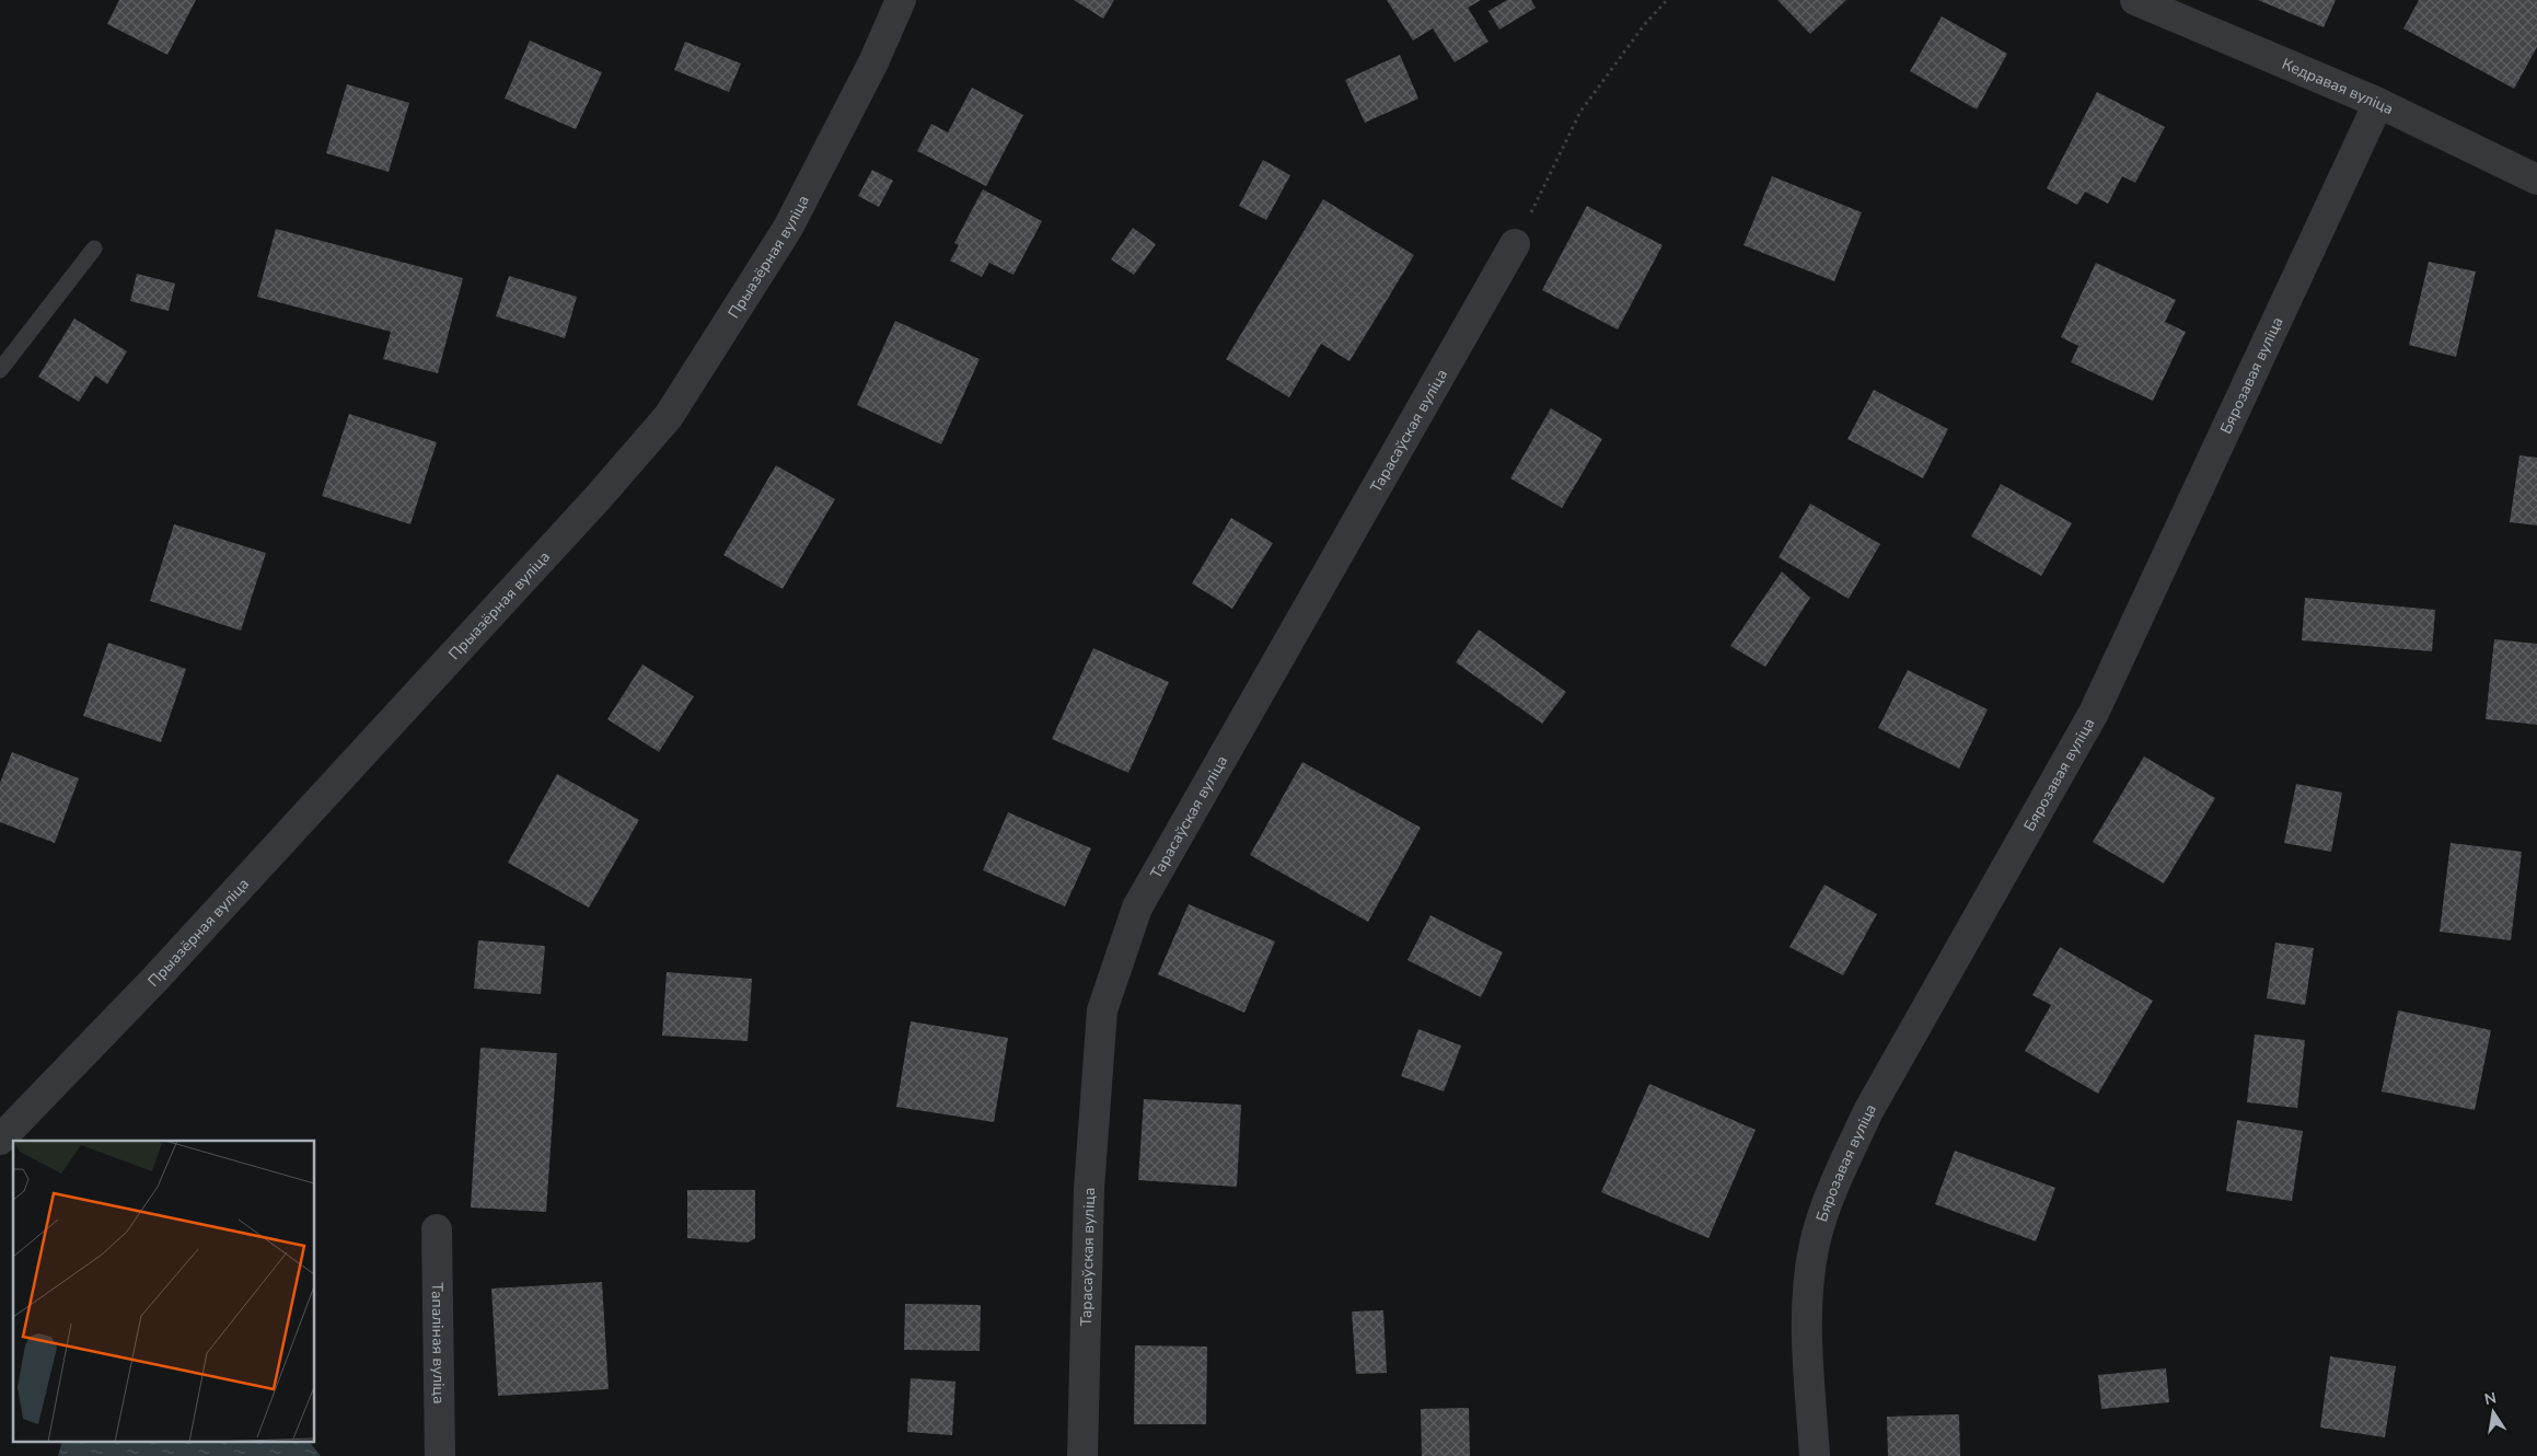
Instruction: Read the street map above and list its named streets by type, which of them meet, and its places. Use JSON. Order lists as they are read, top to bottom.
{
  "streets": {
    "street": [
      "Кедравая вуліца",
      "Прыазёрная вуліца",
      "Бярозавая вуліца",
      "Тарасаўская вуліца",
      "Тапаліная вуліца"
    ]
  },
  "crossings": [
    ["Кедравая вуліца", "Бярозавая вуліца"]
  ],
  "north": "top"
}
